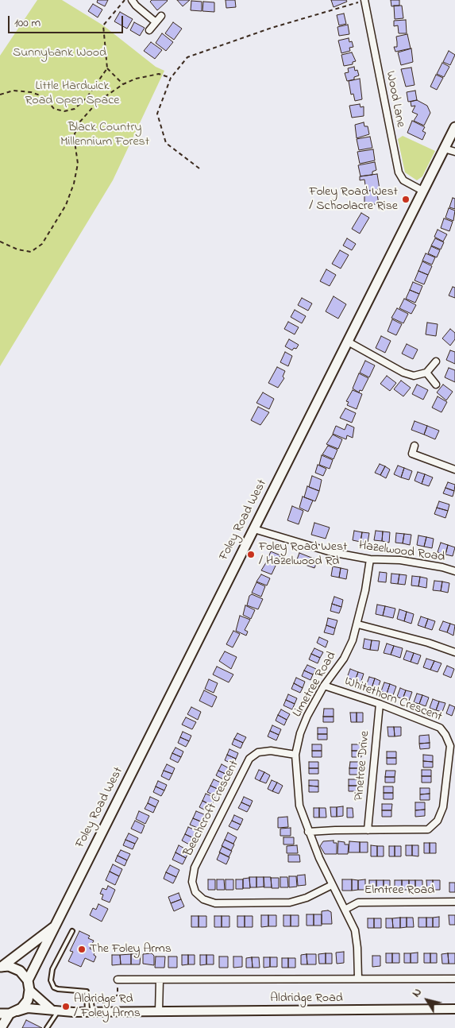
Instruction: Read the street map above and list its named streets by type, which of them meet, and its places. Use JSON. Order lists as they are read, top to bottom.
{
  "streets": {
    "main road": ["Foley Road West"],
    "street": [
      "Wood Lane",
      "Hazelwood Road",
      "Limetree Road",
      "Whitethorn Crescent",
      "Pinetree Drive",
      "Beechcroft Crescent",
      "Elmtree Road",
      "Aldridge Road"
    ]
  },
  "crossings": [
    ["Wood Lane", "Foley Road West"],
    ["Foley Road West", "Hazelwood Road"],
    ["Hazelwood Road", "Limetree Road"],
    ["Limetree Road", "Whitethorn Crescent"],
    ["Limetree Road", "Beechcroft Crescent"],
    ["Limetree Road", "Elmtree Road"],
    ["Limetree Road", "Aldridge Road"],
    ["Whitethorn Crescent", "Pinetree Drive"]
  ],
  "parks": ["Sunnybank Wood", "Little Hardwick Road Open Space", "Black Country Millennium Forest"],
  "places": [
    "Foley Road West / Schoolacre Rise",
    "Foley Road West / Hazelwood Rd",
    "The Foley Arms",
    "Aldridge Rd / Foley Arms"
  ],
  "scale_bar": "100 m",
  "north": "top left"
}
